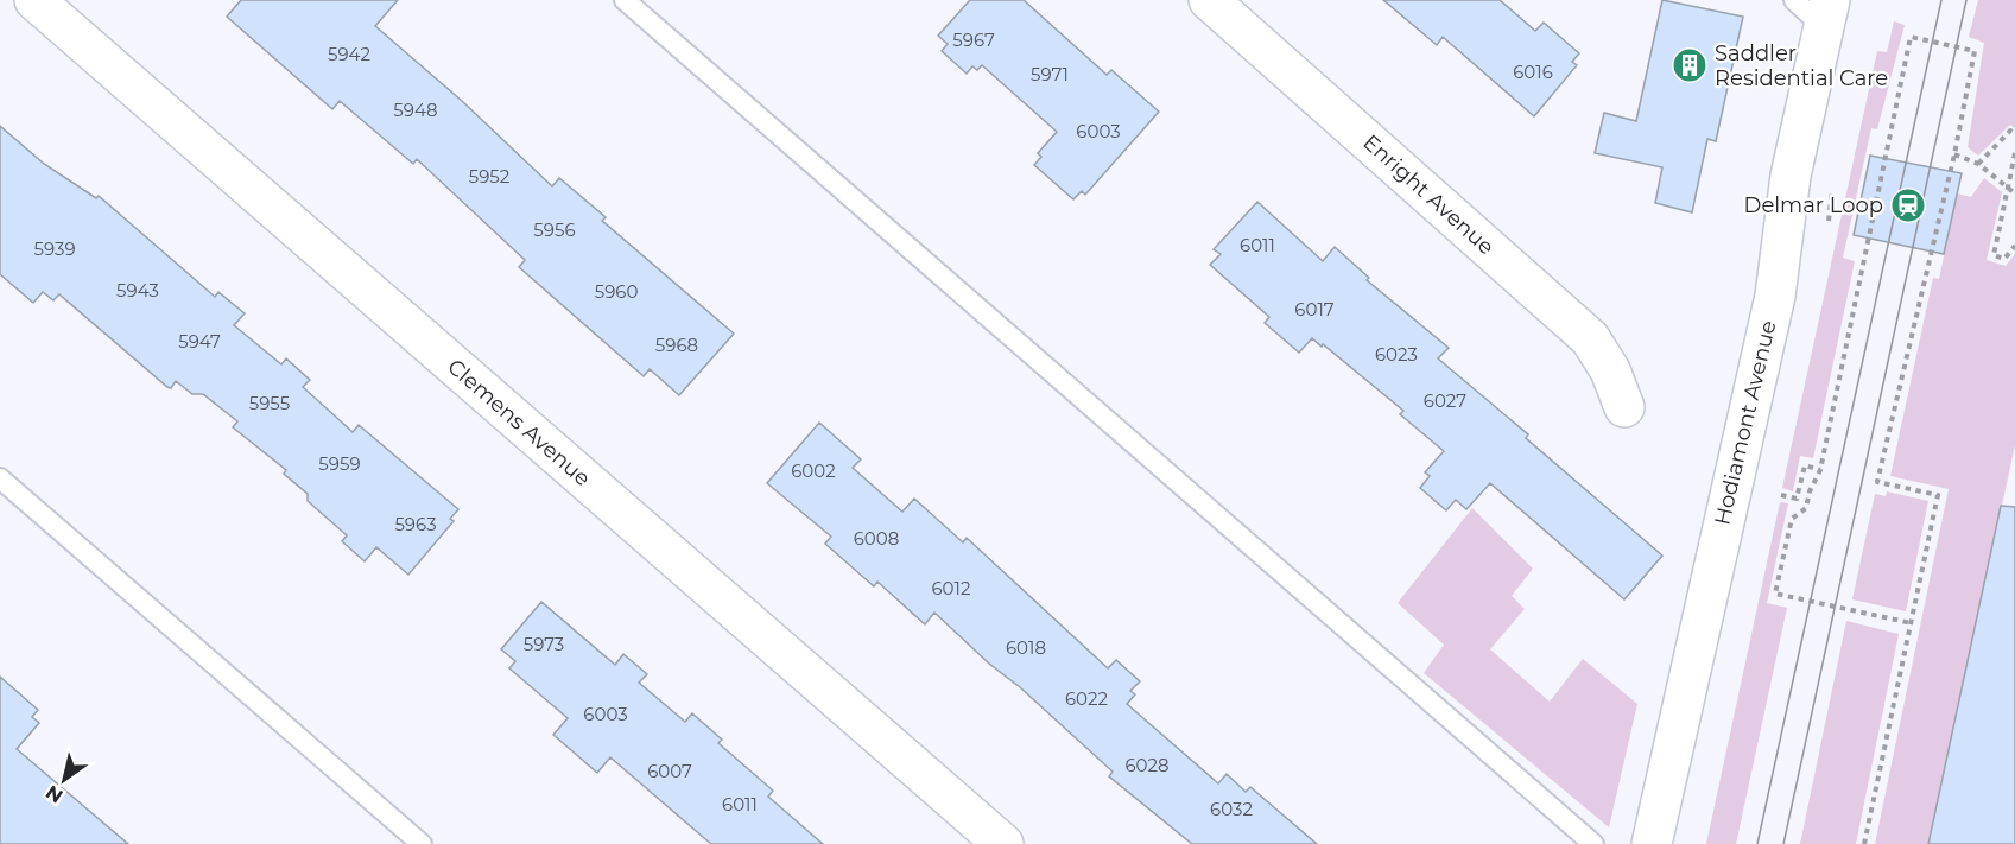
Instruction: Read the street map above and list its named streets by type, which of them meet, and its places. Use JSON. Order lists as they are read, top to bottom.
{
  "streets": {
    "street": ["Enright Avenue", "Clemens Avenue", "Hodiamont Avenue"]
  },
  "places": {
    "building": ["Saddler Residential Care"],
    "station": ["Delmar Loop"]
  },
  "house_numbers": [
    "5967",
    "5942",
    "6016",
    "5971",
    "5948",
    "6003",
    "5952",
    "5956",
    "6011",
    "5939",
    "5943",
    "5960",
    "6017",
    "5947",
    "5968",
    "6023",
    "6027",
    "5955",
    "5959",
    "6002",
    "5963",
    "6008",
    "6012",
    "5973",
    "6018",
    "6022",
    "6003",
    "6028",
    "6007",
    "6011",
    "6032"
  ],
  "north": "bottom left"
}
